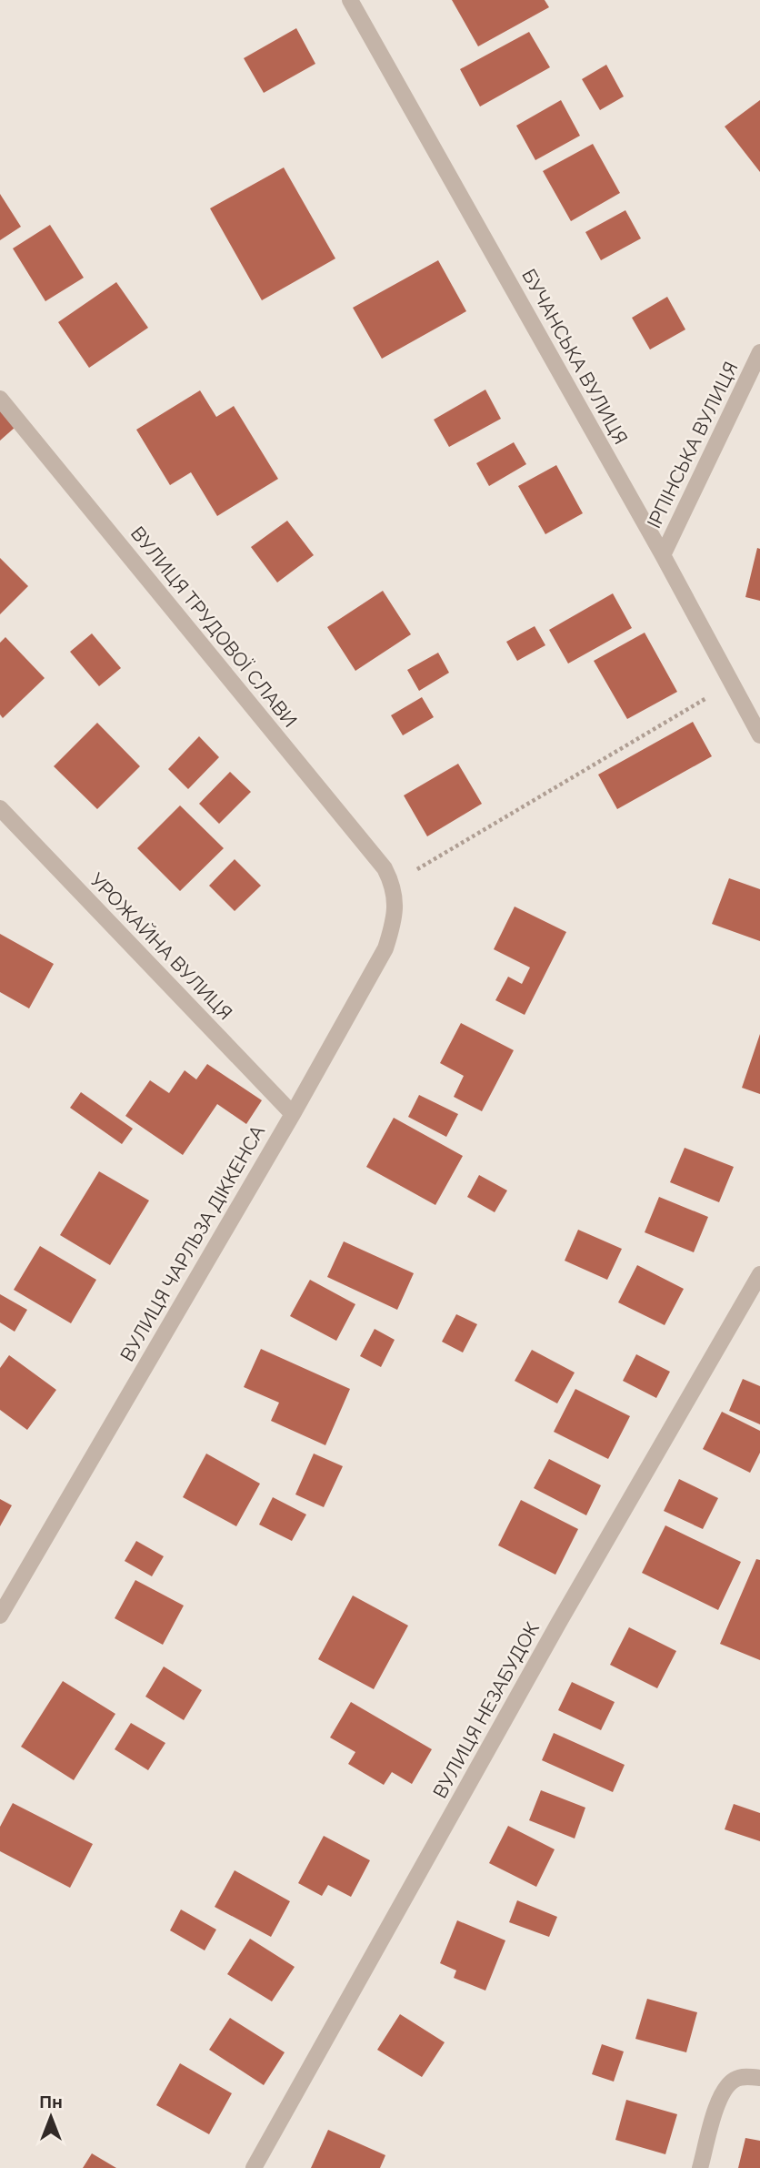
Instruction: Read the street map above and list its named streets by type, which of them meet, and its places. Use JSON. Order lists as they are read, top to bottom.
{
  "streets": {
    "street": [
      "БУЧАНСЬКА ВУЛИЦЯ",
      "ІРПІНСЬКА ВУЛИЦЯ",
      "ВУЛИЦЯ ТРУДОВОЇ СЛАВИ",
      "УРОЖАЙНА ВУЛИЦЯ",
      "ВУЛИЦЯ ЧАРЛЬЗА ДІККЕНСА",
      "ВУЛИЦЯ НЕЗАБУДОК"
    ]
  },
  "crossings": [
    ["БУЧАНСЬКА ВУЛИЦЯ", "ІРПІНСЬКА ВУЛИЦЯ"],
    ["ВУЛИЦЯ ТРУДОВОЇ СЛАВИ", "ВУЛИЦЯ ЧАРЛЬЗА ДІККЕНСА"],
    ["УРОЖАЙНА ВУЛИЦЯ", "ВУЛИЦЯ ЧАРЛЬЗА ДІККЕНСА"]
  ],
  "north": "top"
}
